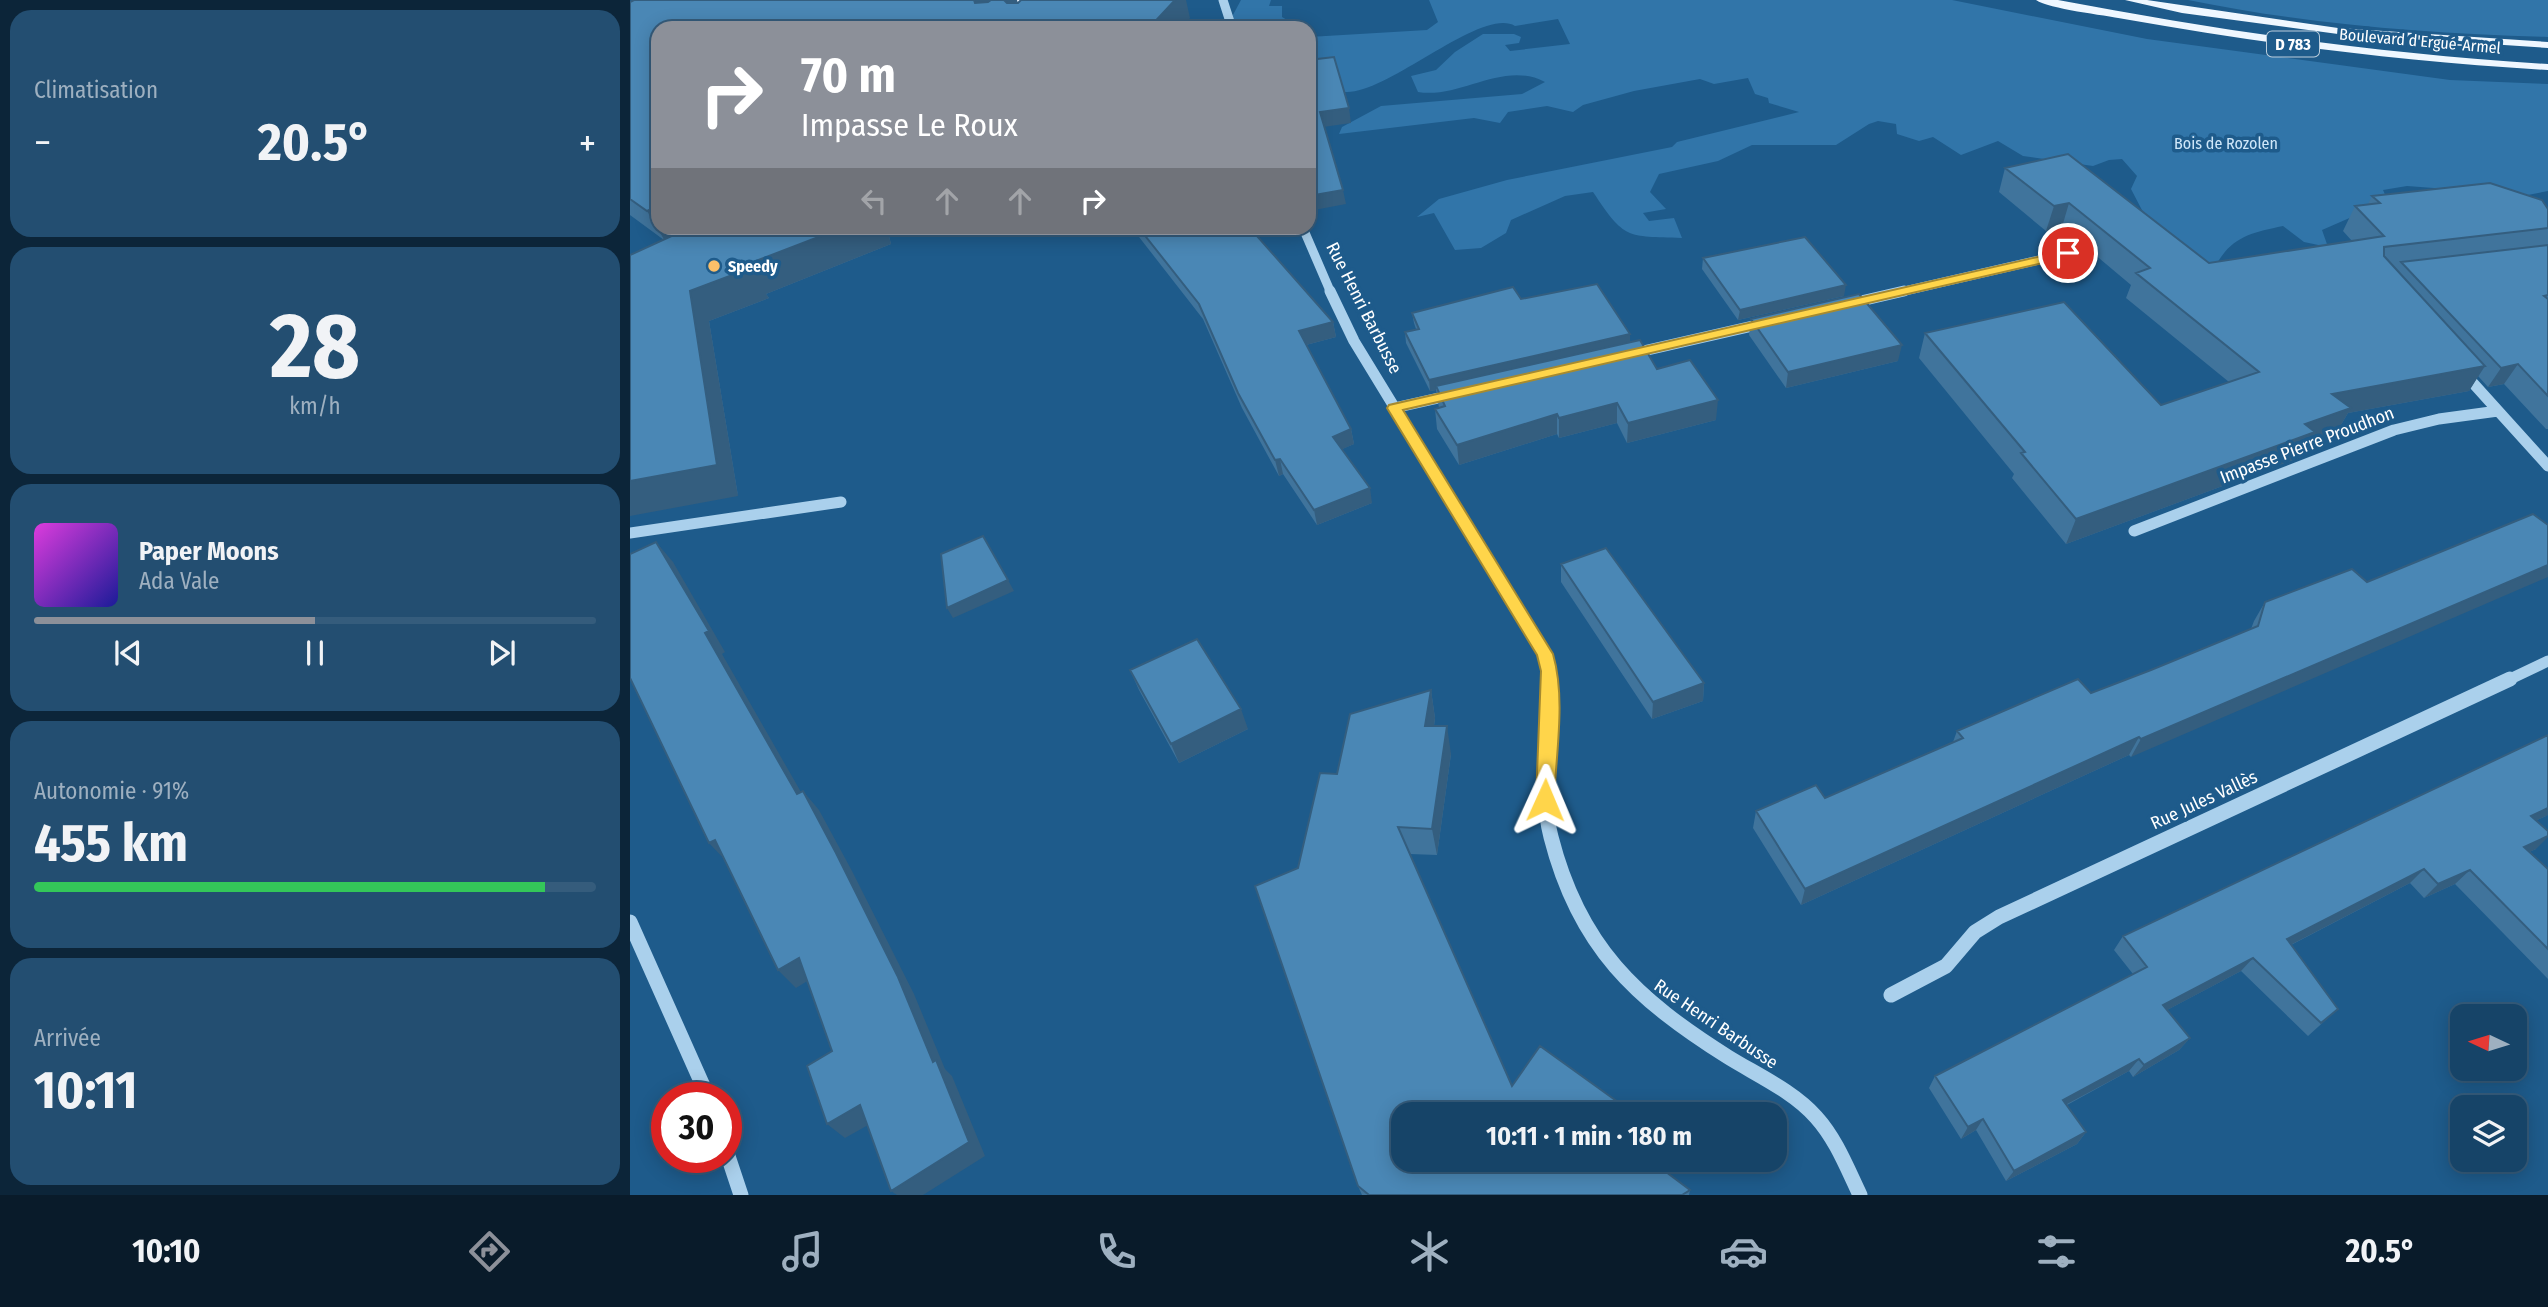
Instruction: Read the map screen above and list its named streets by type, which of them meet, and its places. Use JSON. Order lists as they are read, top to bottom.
{
  "streets": {
    "main road": ["Boulevard d'Ergué-Armel", "D 783"],
    "street": ["Rue Henri Barbusse", "Impasse Pierre Proudhon", "Rue Jules Vallès"]
  },
  "parks": ["Bois de Rozolen"],
  "places": ["Speedy"],
  "north": "left",
  "page": {
    "tile": [
      "Climatisation",
      ["28", "km/h"],
      ["Autonomie · 91%", "455 km"],
      ["Arrivée", "10:11"]
    ],
    "turn": ["70 m", "Impasse Le Roux"],
    "heat": ["−", "20.5°", "+"],
    "song": ["Paper Moons", "Ada Vale"],
    "limit": "30",
    "trip": "10:11 · 1 min · 180 m",
    "tabs": ["10:10", "20.5°"]
  }
}
